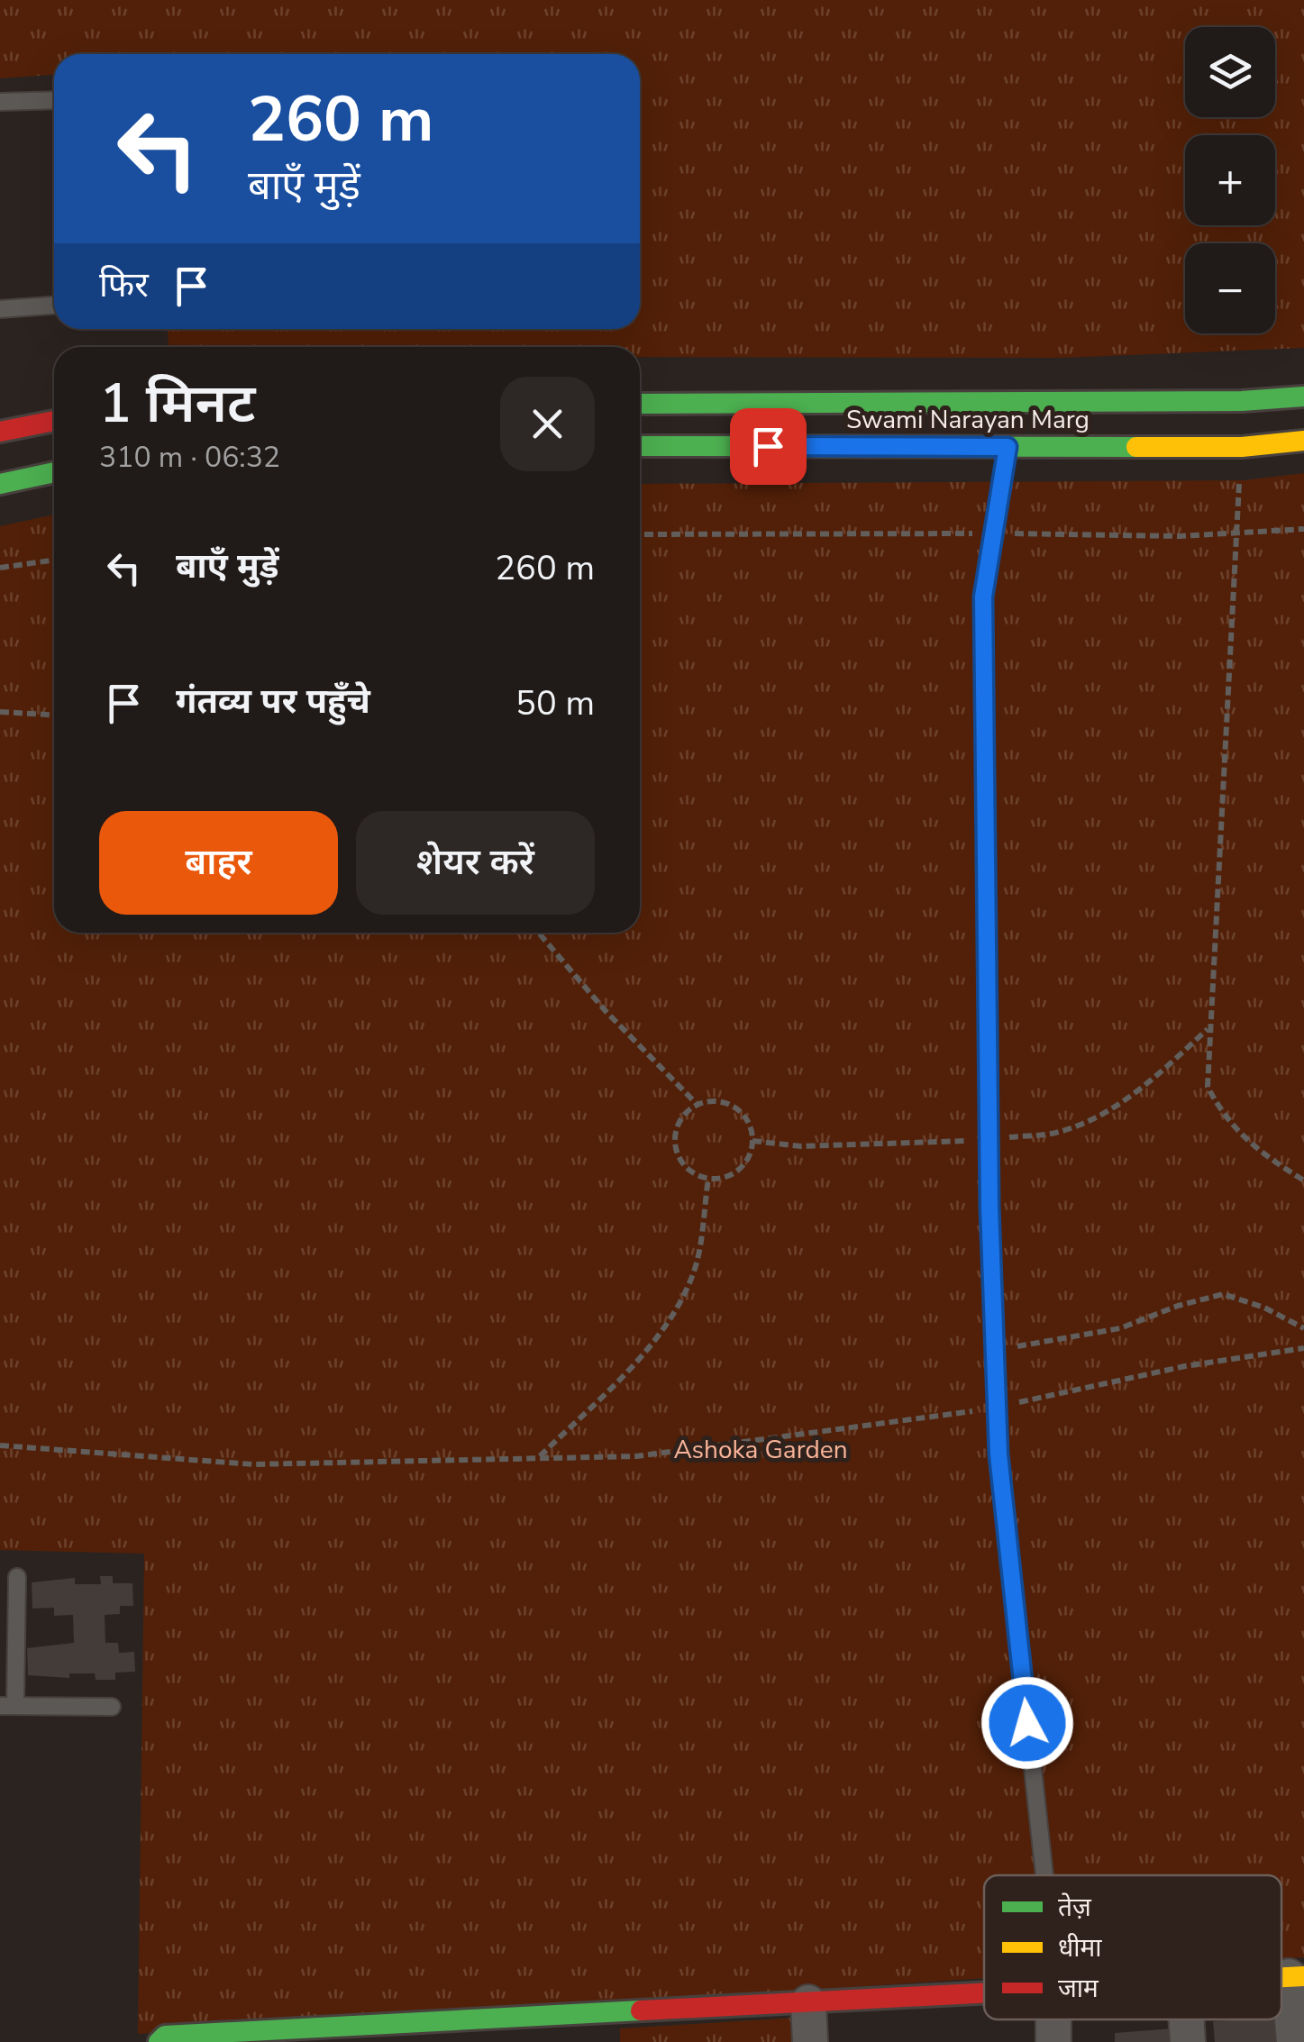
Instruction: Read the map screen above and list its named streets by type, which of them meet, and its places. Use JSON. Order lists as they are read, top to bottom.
{
  "streets": {
    "main road": ["Swami Narayan Marg"]
  },
  "parks": ["Ashoka Garden"],
  "legend": ["तेज़", "धीमा", "जाम"],
  "page": {
    "map_buttons": ["+", "−"],
    "turn": ["260 m", "बाएँ मुड़ें"],
    "then": "फिर",
    "heading": ["1 मिनट", "310 m · 06:32"],
    "list": [
      {
        "name": "बाएँ मुड़ें",
        "value": "260 m"
      },
      {
        "name": "गंतव्य पर पहुँचे",
        "value": "50 m"
      }
    ],
    "buttons": ["बाहर", "शेयर करें"]
  }
}
